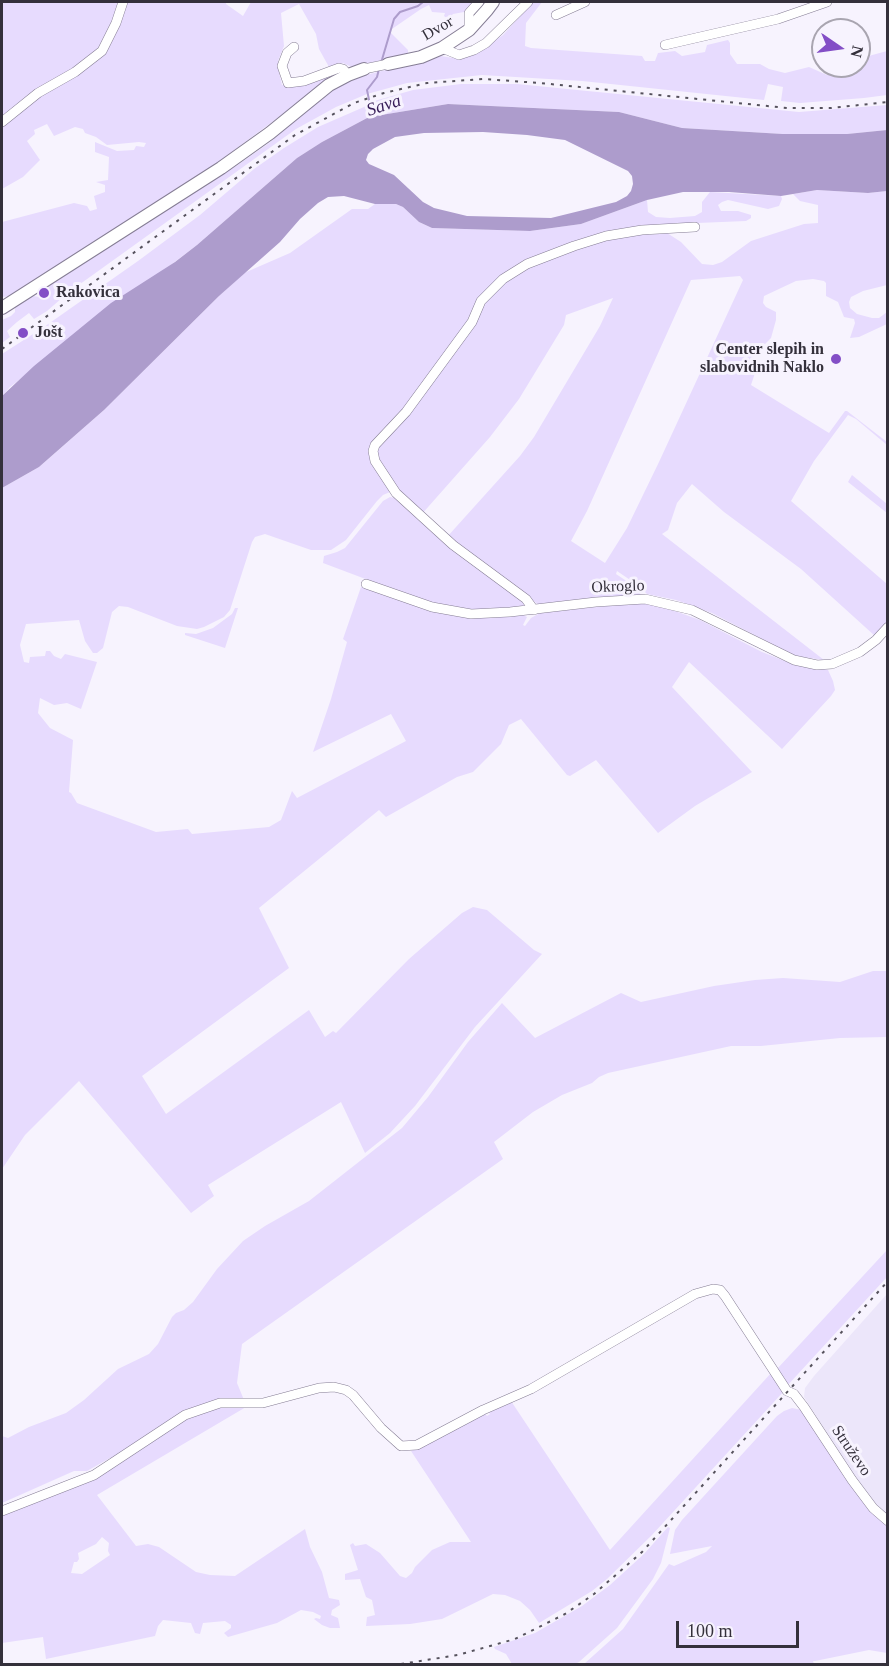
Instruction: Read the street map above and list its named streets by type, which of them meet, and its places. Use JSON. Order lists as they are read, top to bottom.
{
  "streets": {
    "street": ["Dvor", "Okroglo", "Struževo"]
  },
  "water": ["Sava"],
  "places": ["Rakovica", "Jošt", "Center slepih in slabovidnih Naklo"],
  "scale_bar": "100 m",
  "north": "right"
}
